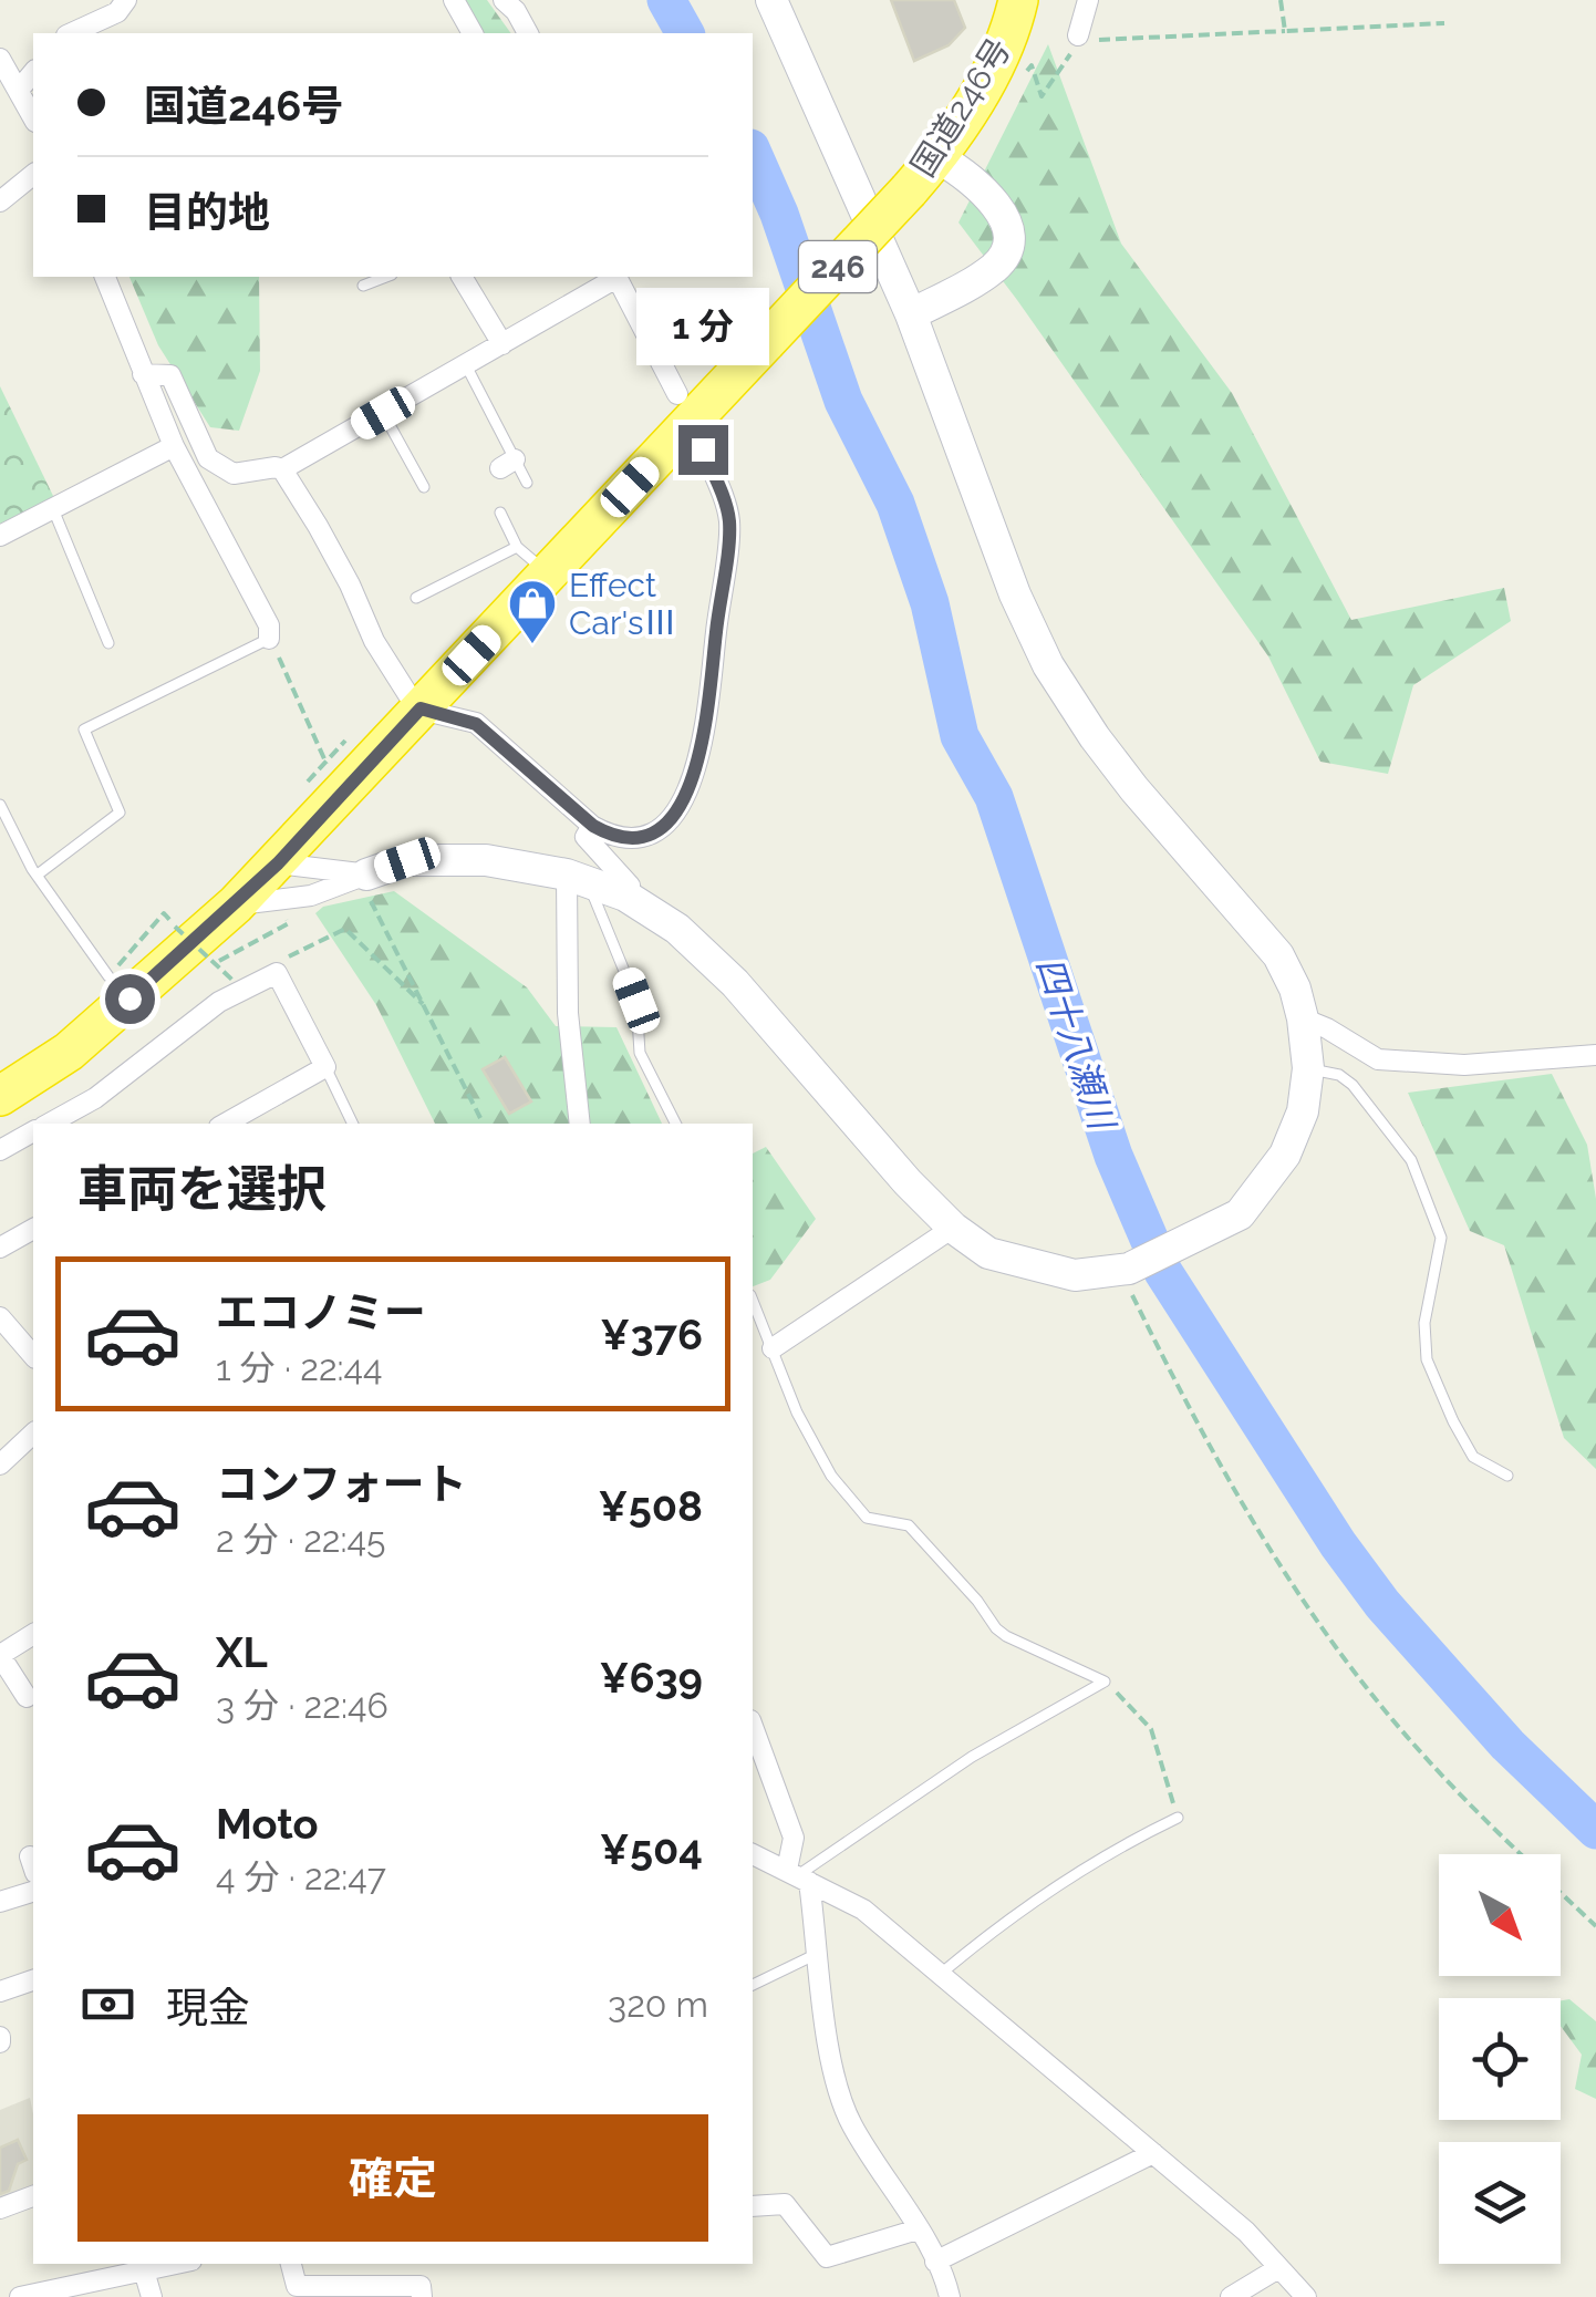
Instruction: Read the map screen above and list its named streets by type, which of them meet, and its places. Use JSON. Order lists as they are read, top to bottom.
{
  "streets": {
    "highway": ["国道246号", "246"]
  },
  "water": ["四十八瀬川"],
  "places": {
    "shop": ["Effect Car'sⅢ"]
  },
  "north": "bottom right",
  "page": {
    "banner": ["国道246号", "目的地"],
    "bubble": "1 分",
    "heading": "車両を選択",
    "list": [
      {
        "name": "エコノミー",
        "note": "1 分 · 22:44",
        "value": "¥376"
      },
      {
        "name": "コンフォート",
        "note": "2 分 · 22:45",
        "value": "¥508"
      },
      {
        "name": "XL",
        "note": "3 分 · 22:46",
        "value": "¥639"
      },
      {
        "name": "Moto",
        "note": "4 分 · 22:47",
        "value": "¥504"
      }
    ],
    "pay": ["現金", "320 m"],
    "buttons": "確定"
  }
}
